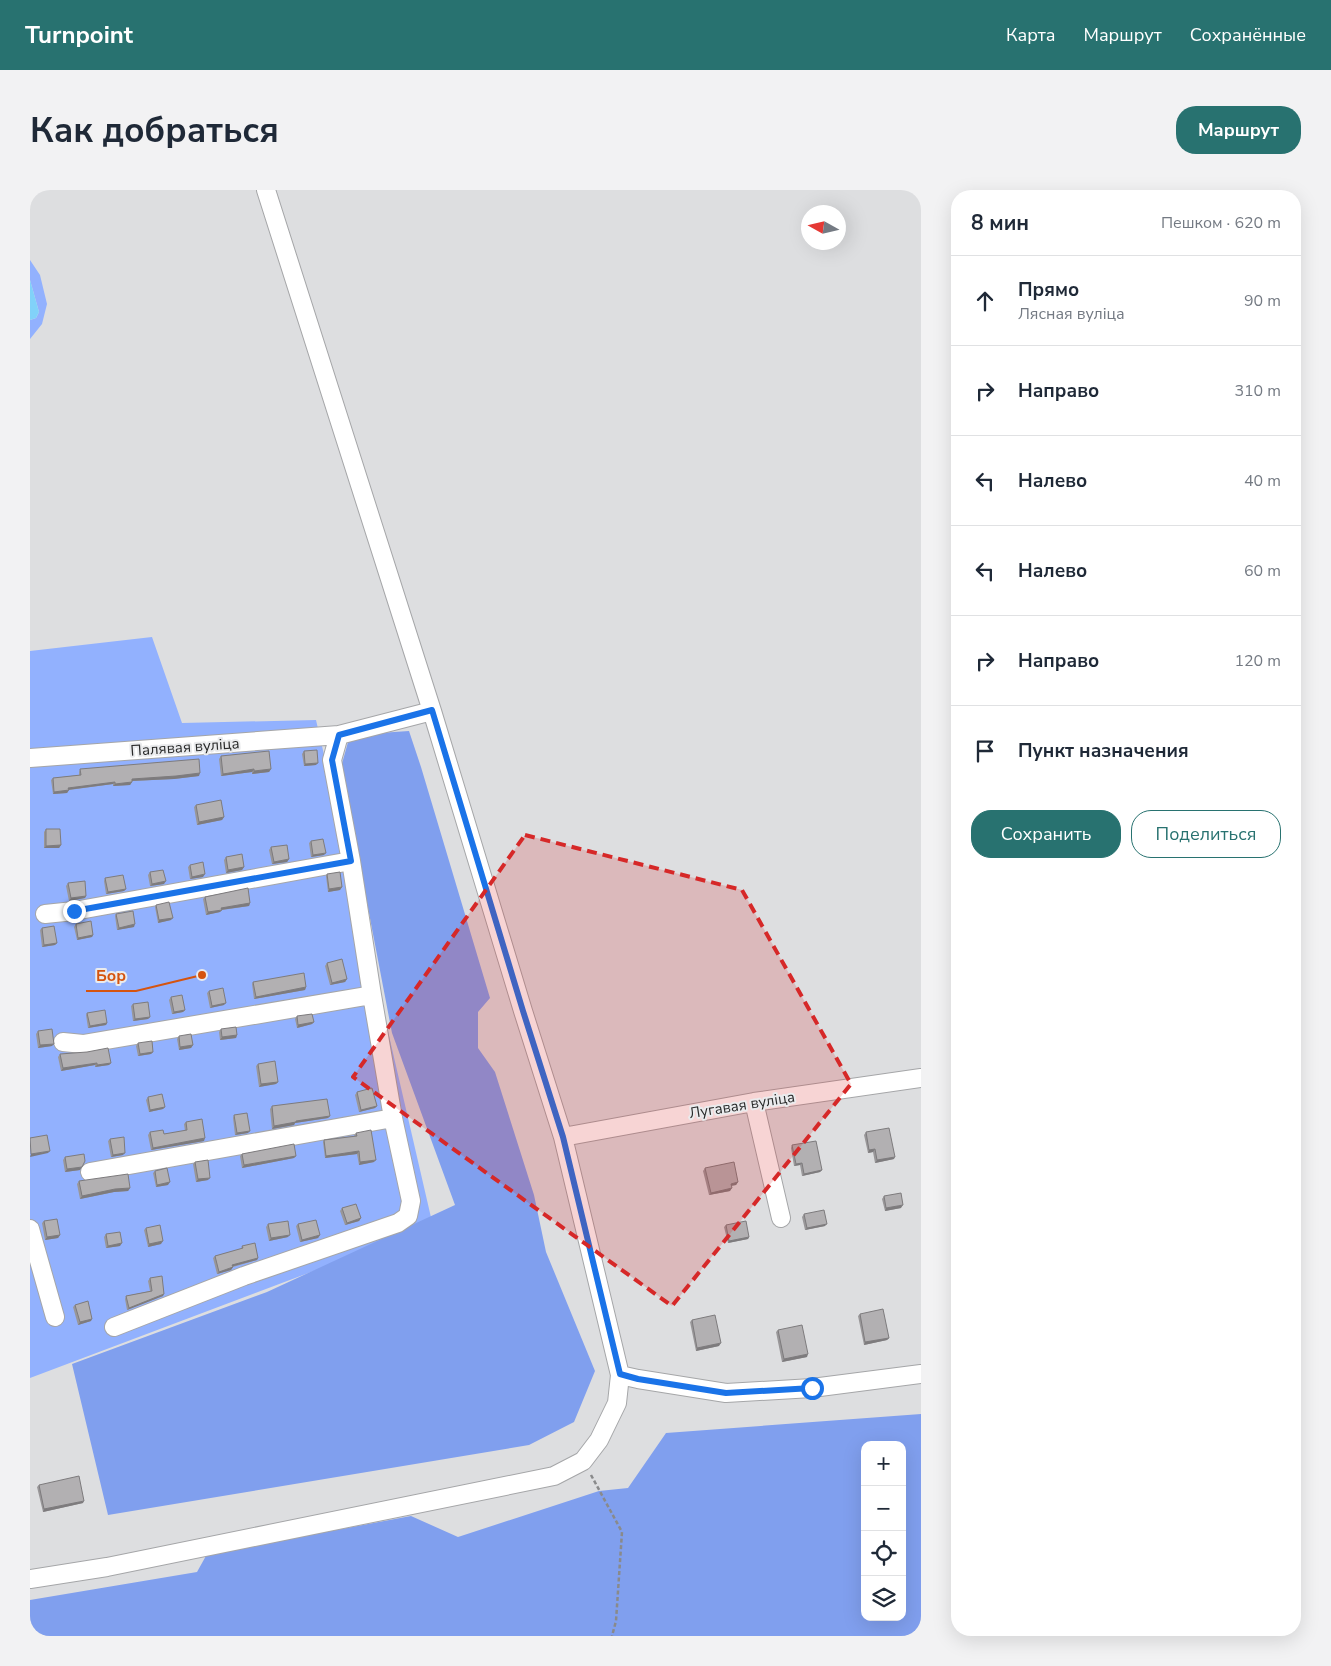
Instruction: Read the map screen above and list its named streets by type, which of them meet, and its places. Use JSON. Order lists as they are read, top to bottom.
{
  "streets": {
    "street": ["Палявая вуліца", "Лугавая вуліца"]
  },
  "places": ["Бор"],
  "north": "left",
  "page": {
    "header": "Turnpoint",
    "nav": ["Карта", "Маршрут", "Сохранённые"],
    "buttons": [
      "Маршрут",
      ["Сохранить", "Поделиться"]
    ],
    "title": "Как добраться",
    "heading": ["8 мин", "Пешком · 620 m"],
    "list": [
      ["Прямо", "Лясная вуліца", "90 m"],
      ["Направо", "310 m"],
      ["Налево", "40 m"],
      ["Налево", "60 m"],
      ["Направо", "120 m"],
      "Пункт назначения"
    ],
    "map_buttons": ["+", "−"]
  }
}
